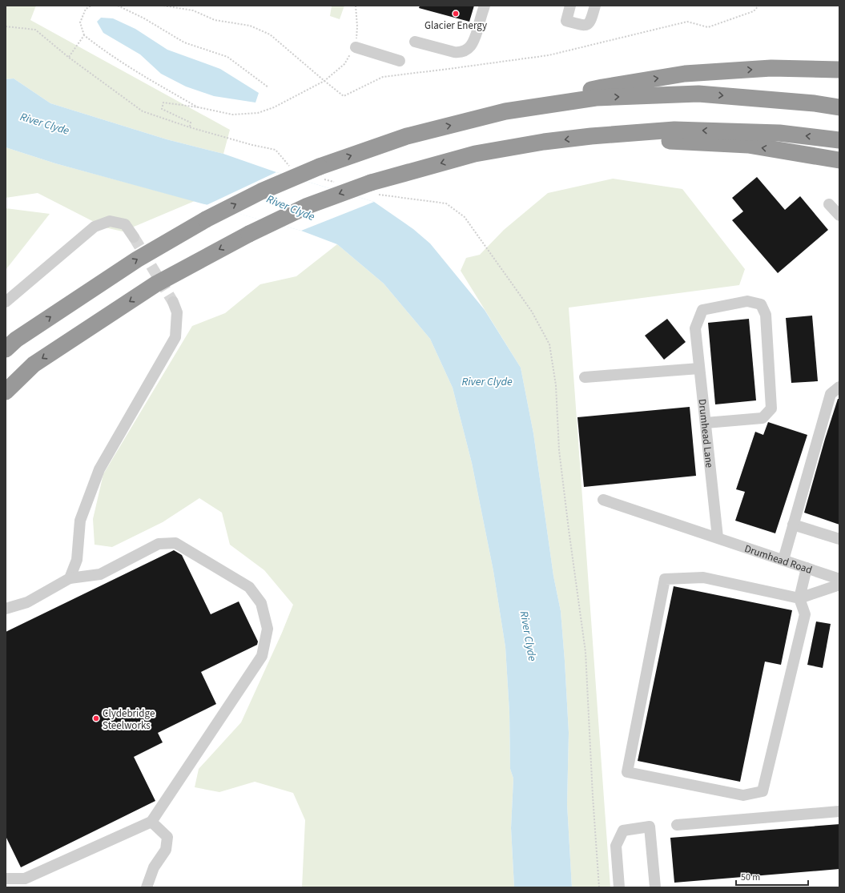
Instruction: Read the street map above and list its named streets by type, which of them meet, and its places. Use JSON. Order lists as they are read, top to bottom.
{
  "streets": {
    "street": ["Drumhead Lane", "Drumhead Road"]
  },
  "crossings": [
    ["Drumhead Lane", "Drumhead Road"]
  ],
  "water": ["River Clyde"],
  "places": ["Glacier Energy", "Clydebridge Steelworks"],
  "scale_bar": "50 m"
}
